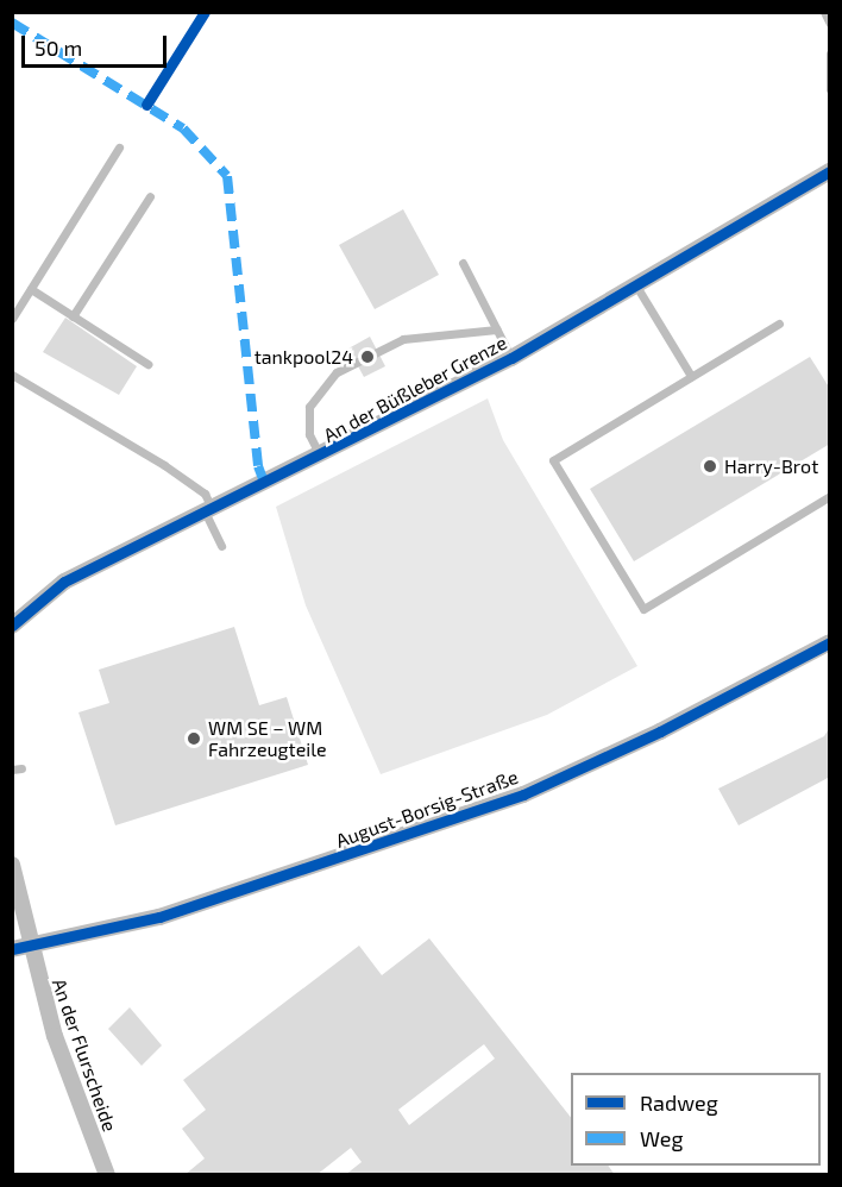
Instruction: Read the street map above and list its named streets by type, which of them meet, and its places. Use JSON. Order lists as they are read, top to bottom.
{
  "streets": {
    "street": ["An der Büßleber Grenze", "August-Borsig-Straße", "An der Flurscheide"]
  },
  "crossings": [
    ["August-Borsig-Straße", "An der Flurscheide"]
  ],
  "places": ["tankpool24", "Harry-Brot", "WM SE – WM Fahrzeugteile"],
  "legend": ["Radweg", "Weg"],
  "scale_bar": "50 m"
}
